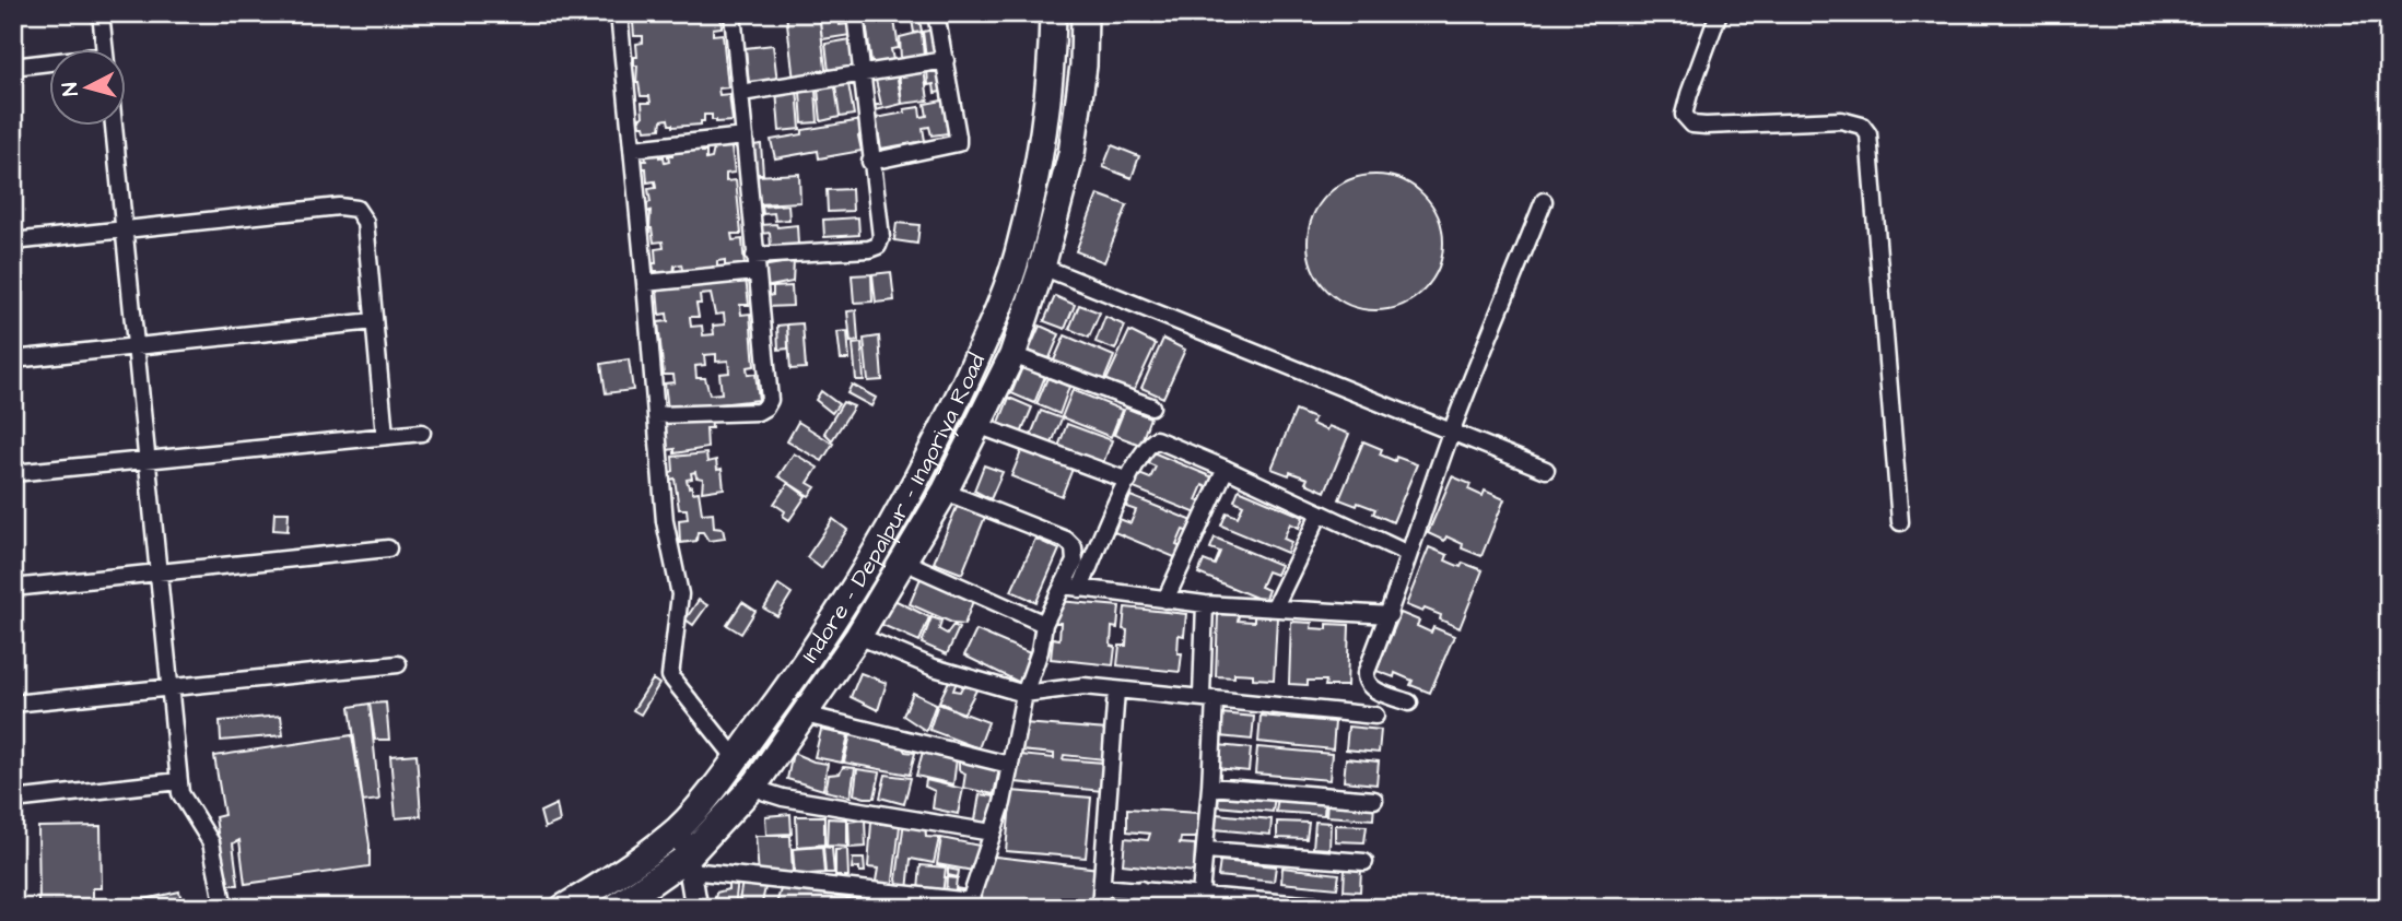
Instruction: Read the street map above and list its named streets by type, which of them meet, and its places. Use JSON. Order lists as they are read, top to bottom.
{
  "streets": {
    "main road": ["Indore - Depalpur - Ingoriya Road"]
  },
  "north": "left"
}
